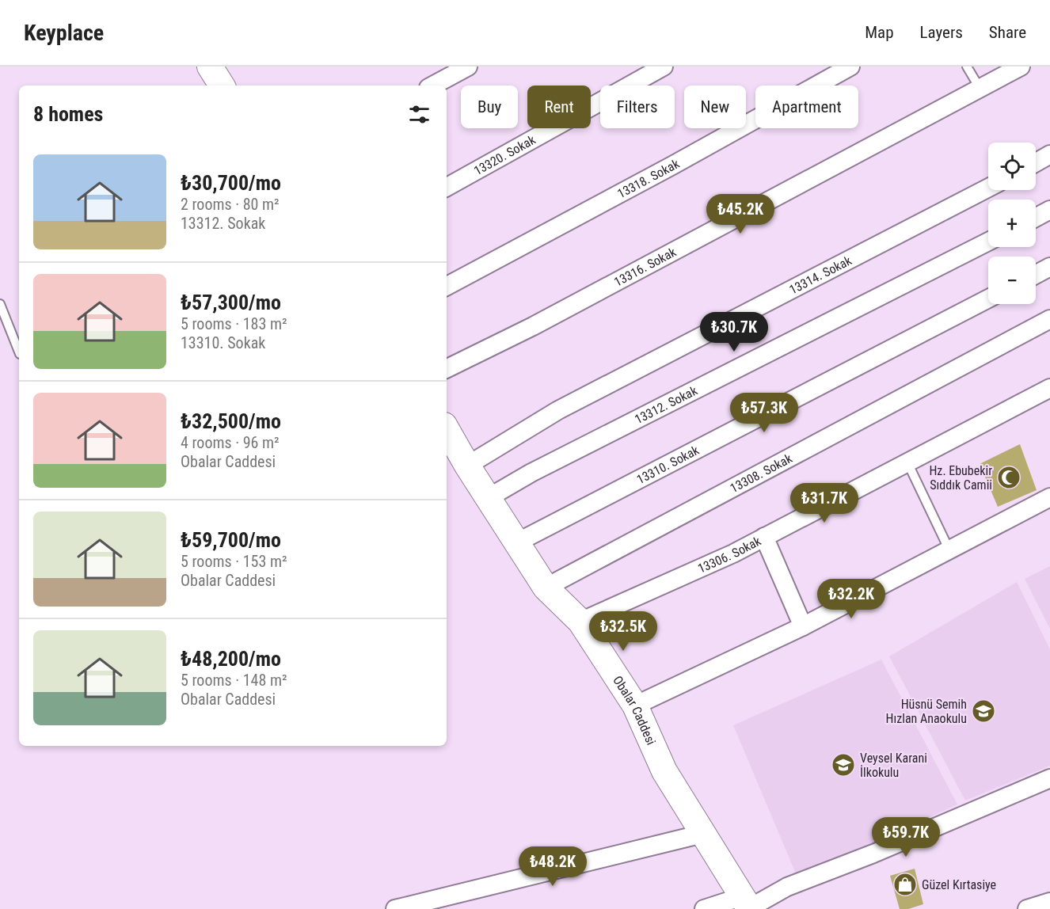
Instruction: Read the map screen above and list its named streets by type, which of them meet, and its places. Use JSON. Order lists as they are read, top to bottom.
{
  "streets": {
    "main road": ["Obalar Caddesi"],
    "street": [
      "13320. Sokak",
      "13318. Sokak",
      "13316. Sokak",
      "13314. Sokak",
      "13312. Sokak",
      "13310. Sokak",
      "13308. Sokak",
      "13306. Sokak"
    ]
  },
  "crossings": [
    ["13314. Sokak", "Obalar Caddesi"],
    ["13312. Sokak", "Obalar Caddesi"],
    ["13310. Sokak", "Obalar Caddesi"],
    ["13308. Sokak", "Obalar Caddesi"],
    ["13306. Sokak", "Obalar Caddesi"]
  ],
  "places": {
    "mosque": ["Hz. Ebubekir Sıddık Camii"],
    "school or university": ["Hüsnü Semih Hızlan Anaokulu", "Veysel Karani İlkokulu"],
    "shop": ["Güzel Kırtasiye"]
  },
  "page": {
    "header": "Keyplace",
    "nav": ["Map", "Layers", "Share"],
    "chip": [
      "Buy",
      "Rent",
      "Filters",
      "New",
      "Apartment"
    ],
    "heading": "8 homes",
    "map_buttons": ["+", "−"],
    "list": [
      {
        "name": "₺30,700/mo",
        "note": "2 rooms · 80 m² · 13312. Sokak"
      },
      {
        "name": "₺57,300/mo",
        "note": "5 rooms · 183 m² · 13310. Sokak"
      },
      {
        "name": "₺32,500/mo",
        "note": "4 rooms · 96 m² · Obalar Caddesi"
      },
      {
        "name": "₺59,700/mo",
        "note": "5 rooms · 153 m² · Obalar Caddesi"
      },
      {
        "name": "₺48,200/mo",
        "note": "5 rooms · 148 m² · Obalar Caddesi"
      }
    ],
    "price": [
      "₺45.2K",
      "₺30.7K",
      "₺57.3K",
      "₺31.7K",
      "₺32.2K",
      "₺32.5K",
      "₺59.7K",
      "₺48.2K"
    ]
  }
}
